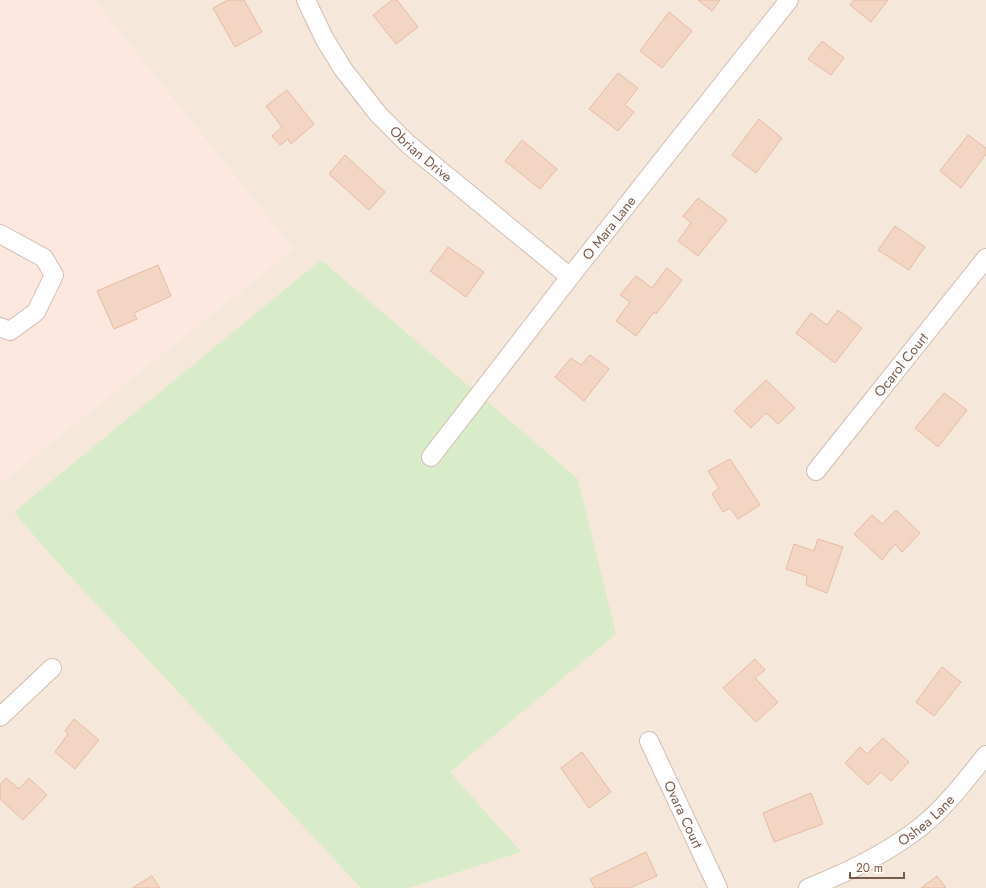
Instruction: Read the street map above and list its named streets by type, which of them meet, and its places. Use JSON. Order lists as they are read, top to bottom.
{
  "streets": {
    "street": [
      "Obrian Drive",
      "O Mara Lane",
      "Ocarol Court",
      "Ovara Court",
      "Oshea Lane"
    ]
  },
  "crossings": [
    ["Obrian Drive", "O Mara Lane"]
  ],
  "scale_bar": "20 m"
}
